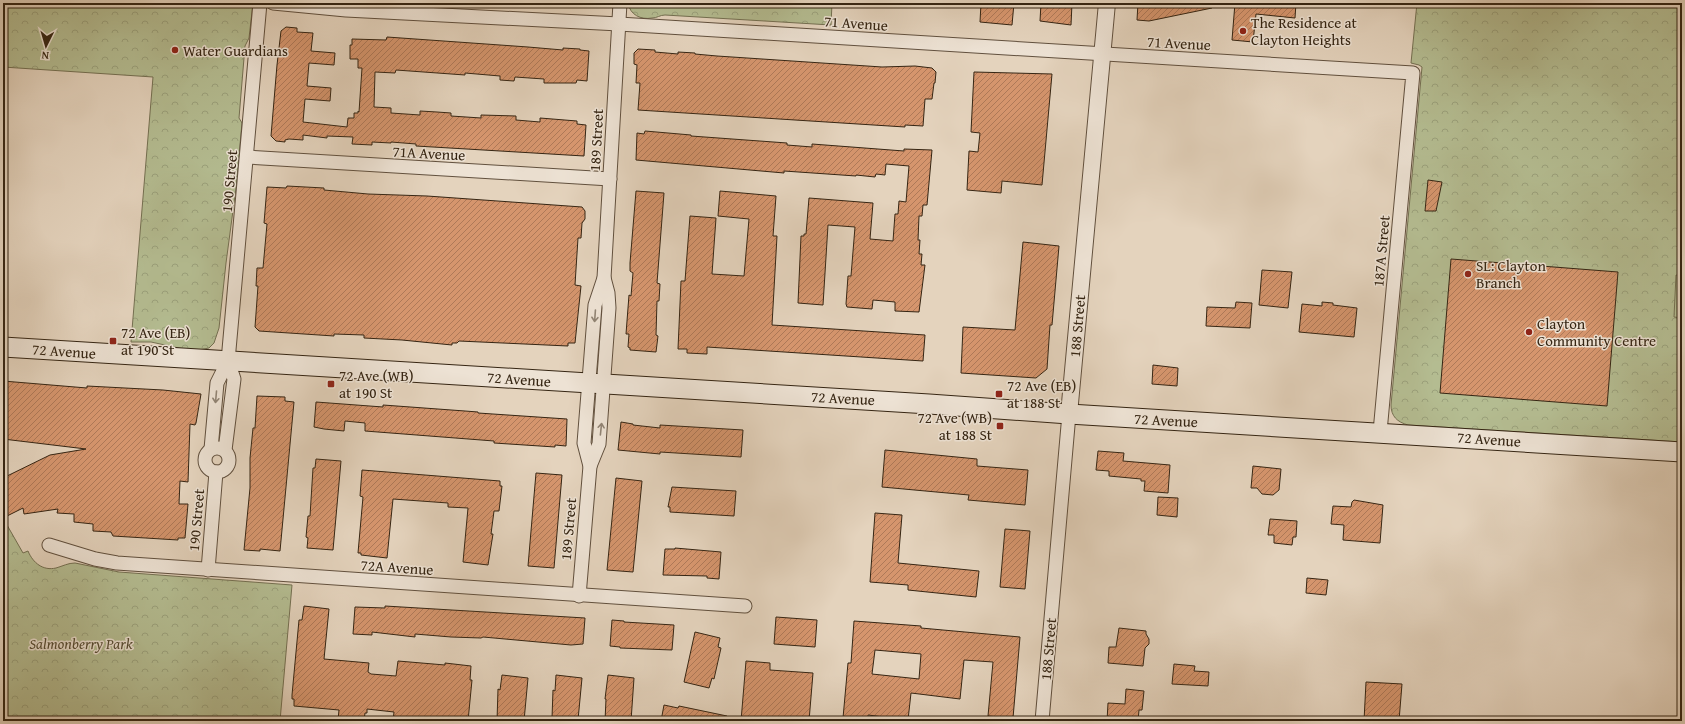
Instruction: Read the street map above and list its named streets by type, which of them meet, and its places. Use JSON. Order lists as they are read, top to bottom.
{
  "streets": {
    "main road": ["72 Avenue"],
    "street": [
      "71 Avenue",
      "189 Street",
      "71A Avenue",
      "190 Street",
      "187A Street",
      "188 Street",
      "72A Avenue"
    ]
  },
  "crossings": [
    ["71 Avenue", "189 Street"],
    ["71 Avenue", "187A Street"],
    ["71 Avenue", "188 Street"],
    ["189 Street", "71A Avenue"],
    ["189 Street", "72 Avenue"],
    ["189 Street", "72A Avenue"],
    ["71A Avenue", "190 Street"],
    ["190 Street", "72 Avenue"],
    ["190 Street", "72A Avenue"],
    ["187A Street", "72 Avenue"],
    ["188 Street", "72 Avenue"]
  ],
  "parks": ["Salmonberry Park"],
  "places": {
    "other": [
      "The Residence at Clayton Heights",
      "Water Guardians",
      "SL: Clayton Branch",
      "Clayton Community Centre"
    ],
    "transit": [
      "72 Ave (EB) at 190 St",
      "72 Ave (WB) at 190 St",
      "72 Ave (EB) at 188 St",
      "72 Ave (WB) at 188 St"
    ]
  },
  "north": "bottom"
}
